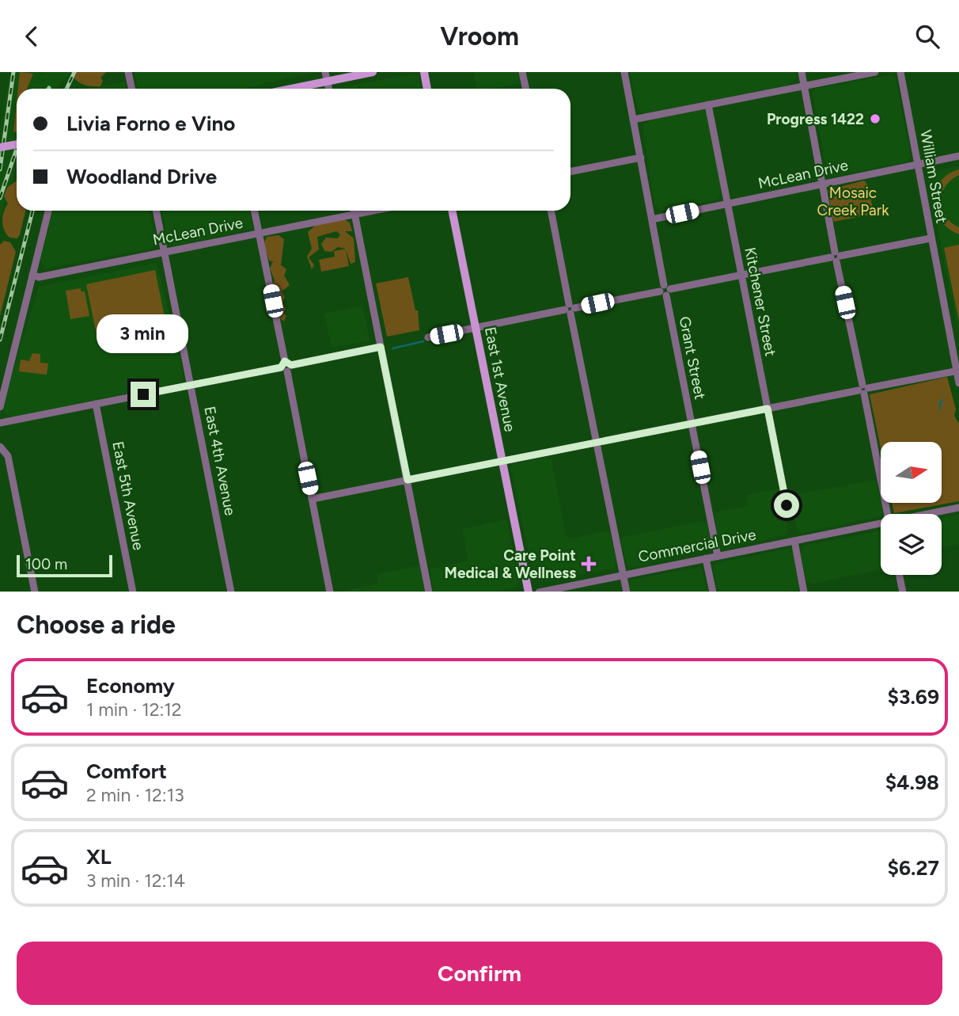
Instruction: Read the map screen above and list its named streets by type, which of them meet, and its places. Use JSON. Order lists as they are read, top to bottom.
{
  "streets": {
    "main road": ["East 1st Avenue"],
    "street": [
      "McLean Drive",
      "William Street",
      "Kitchener Street",
      "Grant Street",
      "East 4th Avenue",
      "East 5th Avenue",
      "Commercial Drive"
    ]
  },
  "crossings": [
    ["McLean Drive", "William Street"],
    ["McLean Drive", "Kitchener Street"],
    ["McLean Drive", "Grant Street"],
    ["McLean Drive", "East 4th Avenue"],
    ["Grant Street", "Commercial Drive"]
  ],
  "parks": ["Mosaic Creek Park"],
  "places": {
    "other": ["Progress 1422"],
    "health": ["Care Point Medical & Wellness"]
  },
  "scale_bar": "100 m",
  "north": "right",
  "page": {
    "header": "Vroom",
    "banner": ["Livia Forno e Vino", "Woodland Drive"],
    "bubble": "3 min",
    "scale": "100 m",
    "heading": "Choose a ride",
    "list": [
      {
        "name": "Economy",
        "note": "1 min · 12:12",
        "value": "$3.69"
      },
      {
        "name": "Comfort",
        "note": "2 min · 12:13",
        "value": "$4.98"
      },
      {
        "name": "XL",
        "note": "3 min · 12:14",
        "value": "$6.27"
      }
    ],
    "buttons": "Confirm"
  }
}
